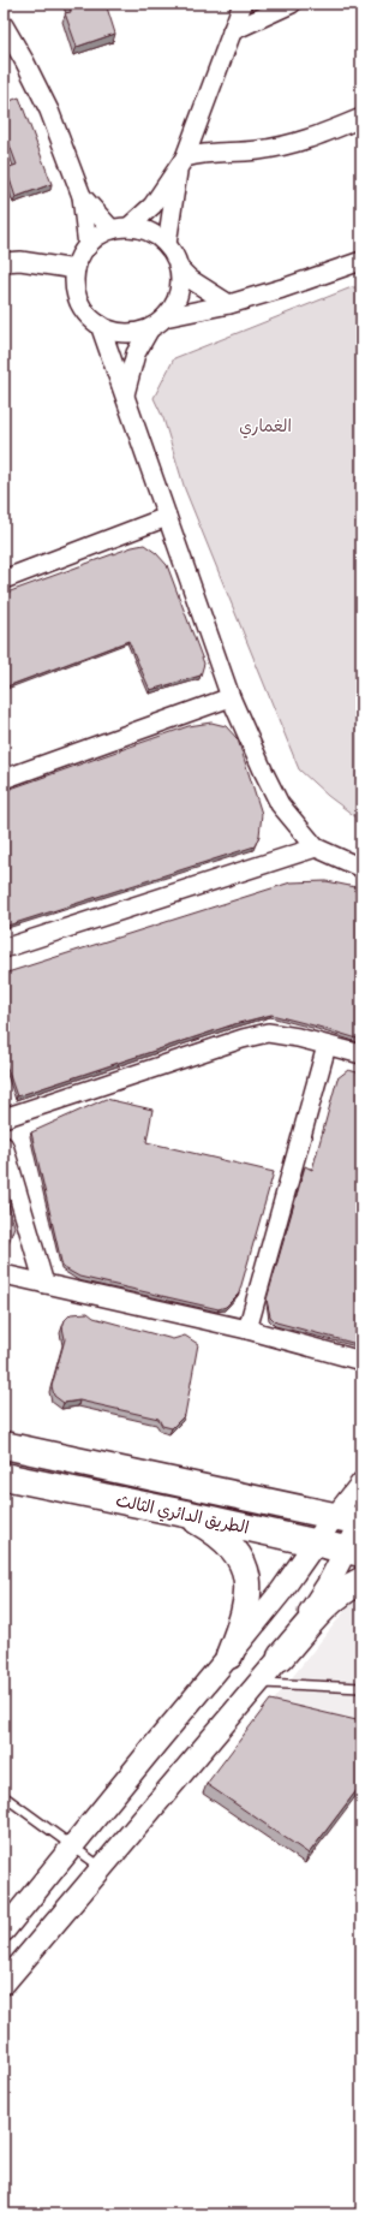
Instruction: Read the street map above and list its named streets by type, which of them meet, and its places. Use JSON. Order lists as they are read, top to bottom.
{
  "streets": {
    "main road": ["الطريق الدائري الثالث"]
  },
  "parks": ["الغماري"]
}
